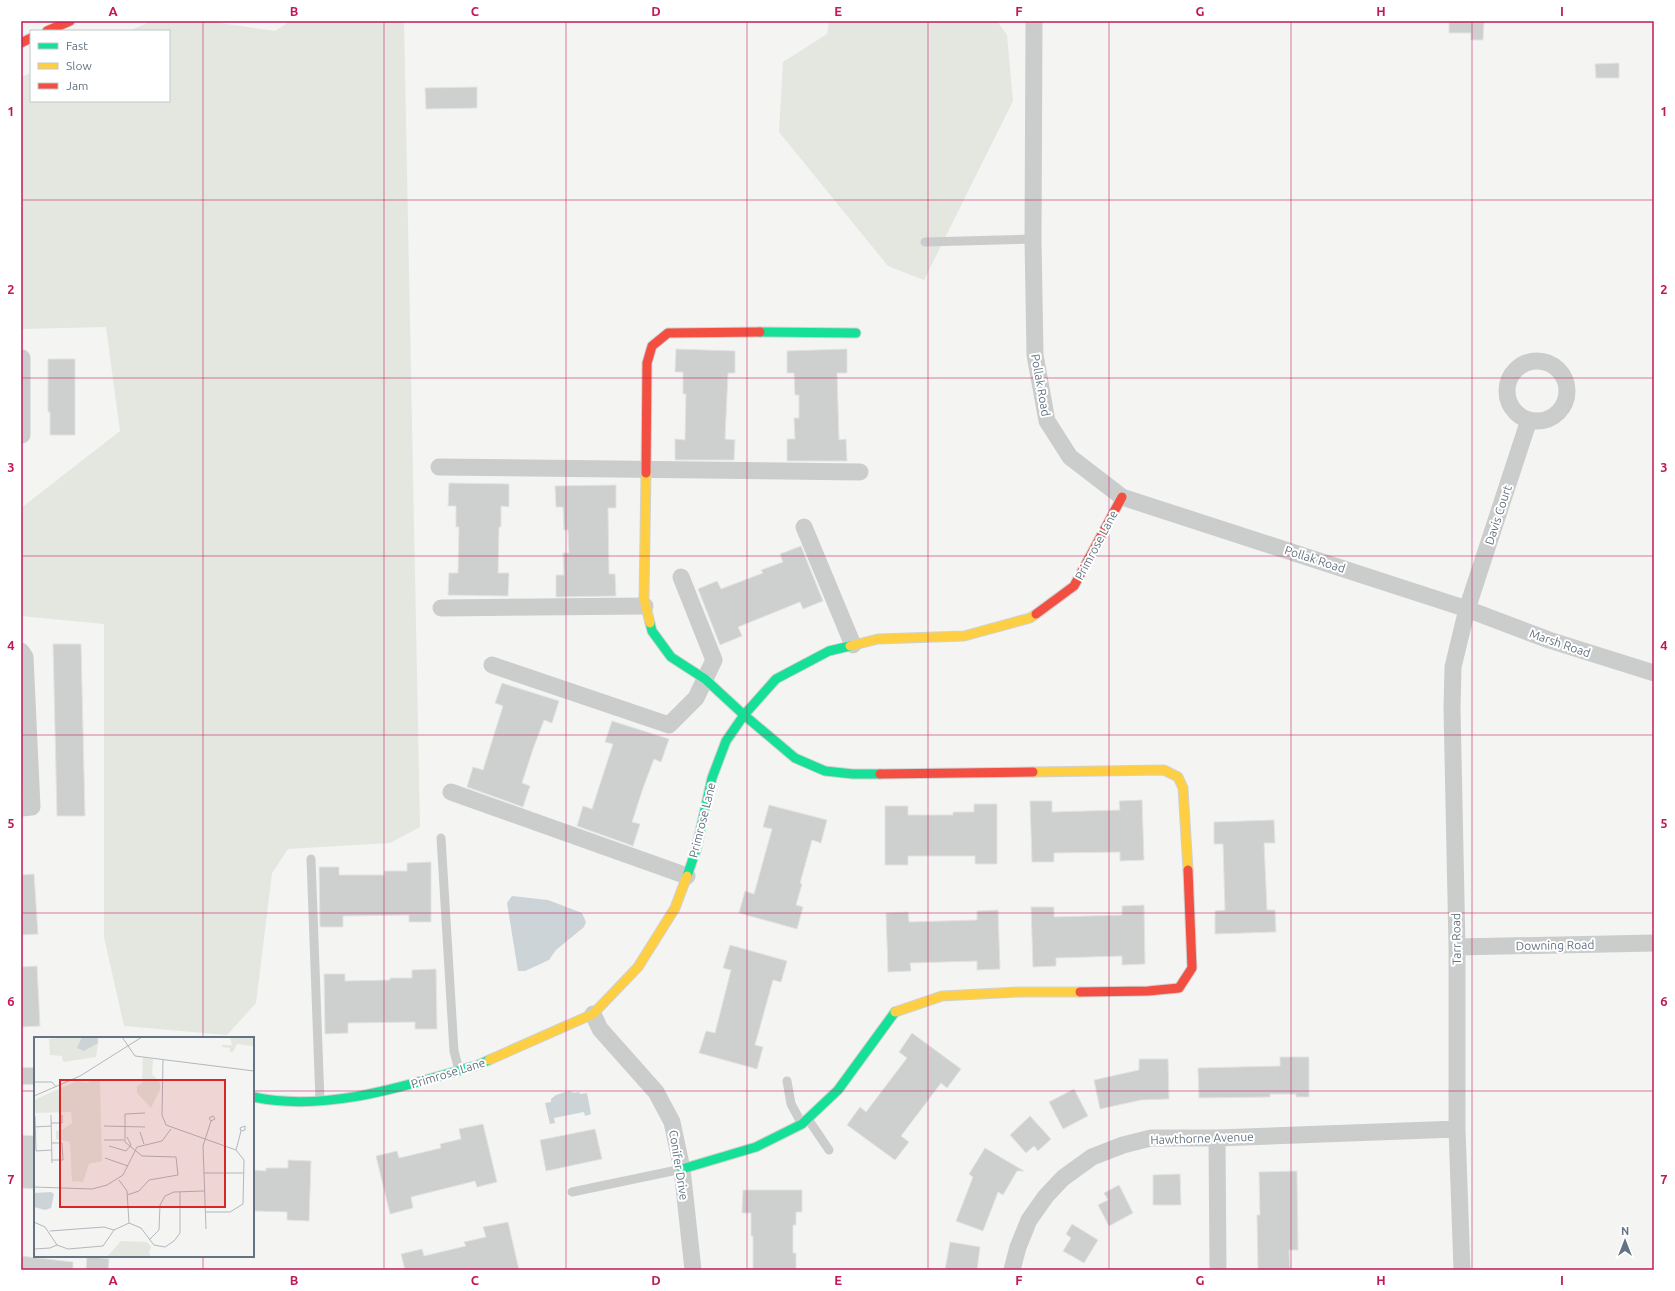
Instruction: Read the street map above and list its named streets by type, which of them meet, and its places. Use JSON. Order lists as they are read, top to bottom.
{
  "streets": {
    "main road": ["Primrose Lane"],
    "street": [
      "Pollak Road",
      "Davis Court",
      "Marsh Road",
      "Tarr Road",
      "Downing Road",
      "Hawthorne Avenue",
      "Conifer Drive"
    ]
  },
  "crossings": [
    ["Pollak Road", "Davis Court"],
    ["Pollak Road", "Primrose Lane"],
    ["Pollak Road", "Marsh Road"],
    ["Pollak Road", "Tarr Road"],
    ["Davis Court", "Marsh Road"],
    ["Davis Court", "Tarr Road"],
    ["Primrose Lane", "Conifer Drive"],
    ["Marsh Road", "Tarr Road"],
    ["Tarr Road", "Downing Road"],
    ["Tarr Road", "Hawthorne Avenue"]
  ],
  "legend": ["Fast", "Slow", "Jam"],
  "north": "top",
  "grid": {
    "columns": [
      "A",
      "B",
      "C",
      "D",
      "E",
      "F",
      "G",
      "H",
      "I"
    ],
    "rows": [
      "1",
      "2",
      "3",
      "4",
      "5",
      "6",
      "7"
    ]
  }
}
